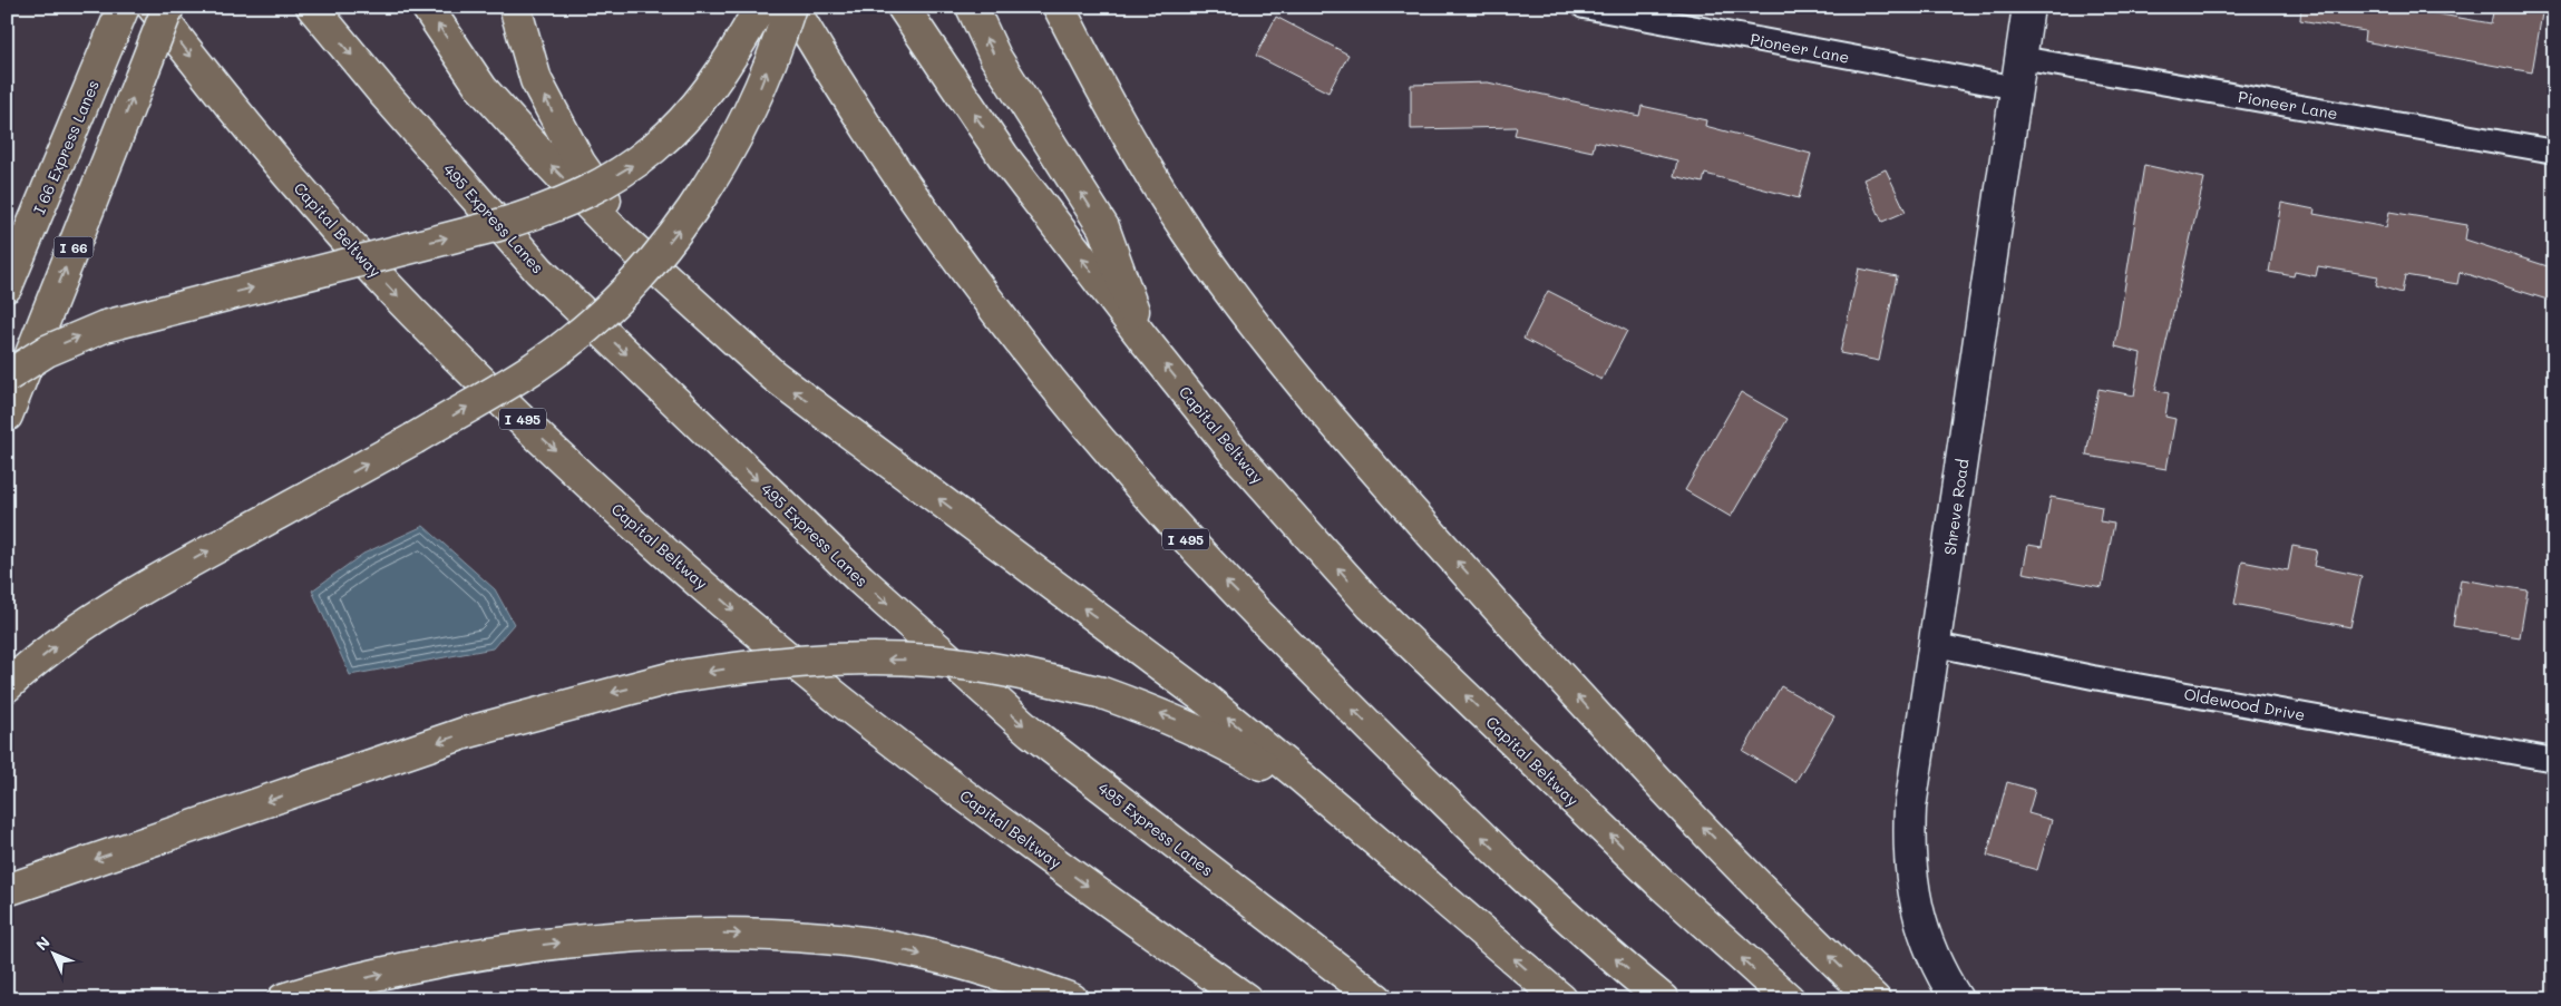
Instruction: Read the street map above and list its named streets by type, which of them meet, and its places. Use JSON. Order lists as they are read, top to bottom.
{
  "streets": {
    "highway": [
      "I 66 Express Lanes",
      "495 Express Lanes",
      "Capital Beltway",
      "I 66",
      "I 495"
    ],
    "main road": ["Shreve Road"],
    "street": ["Pioneer Lane", "Oldewood Drive"]
  },
  "crossings": [
    ["Pioneer Lane", "Shreve Road"],
    ["Shreve Road", "Oldewood Drive"]
  ],
  "north": "top left"
}
